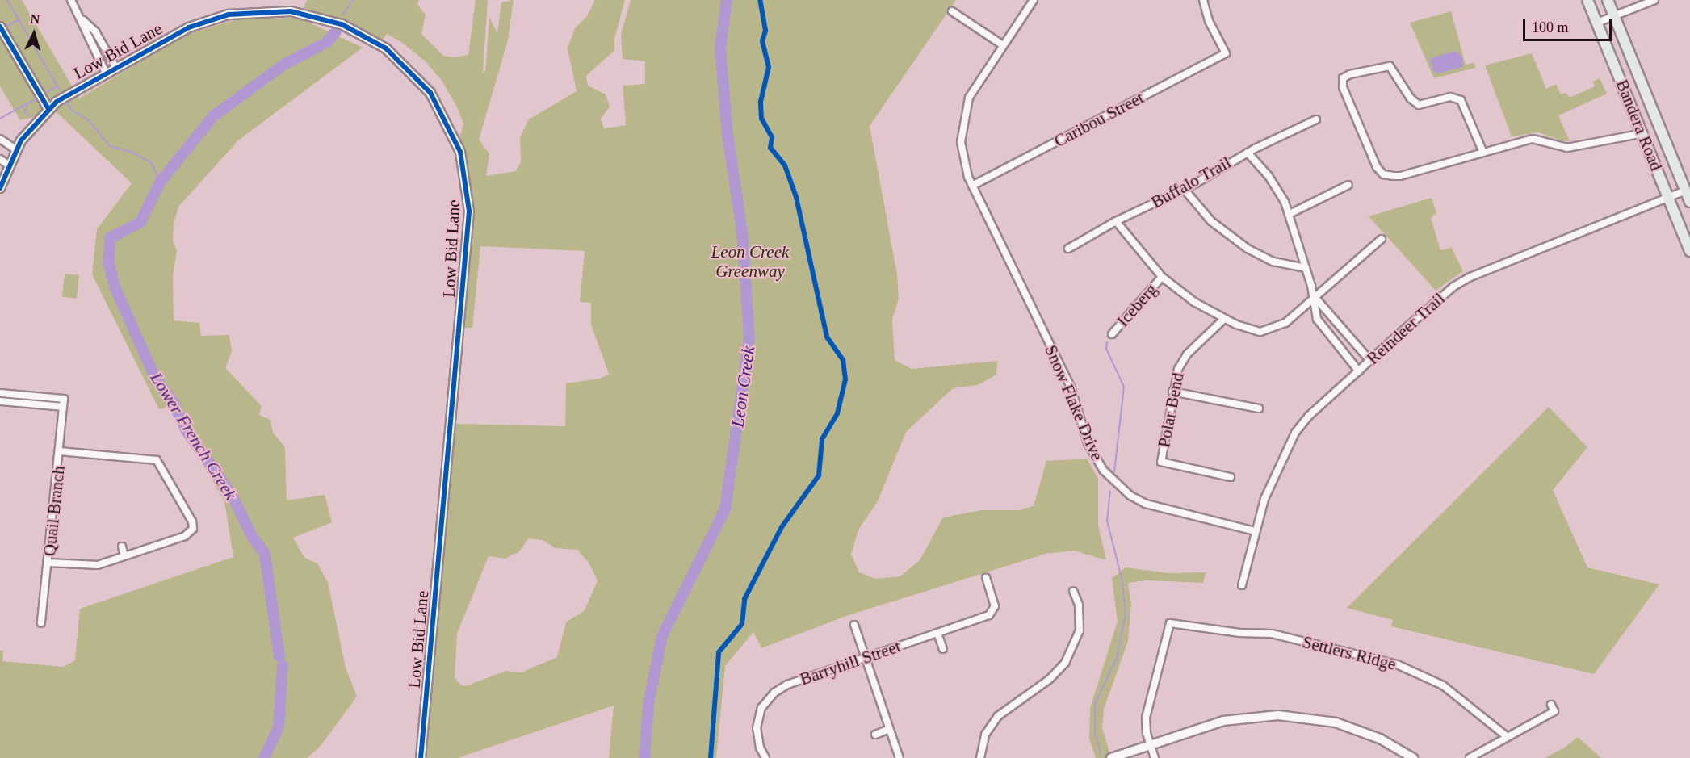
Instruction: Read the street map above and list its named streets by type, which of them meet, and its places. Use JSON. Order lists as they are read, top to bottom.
{
  "streets": {
    "main road": ["Bandera Road"],
    "street": [
      "Low Bid Lane",
      "Caribou Street",
      "Buffalo Trail",
      "Iceberg",
      "Reindeer Trail",
      "Snow Flake Drive",
      "Polar Bend",
      "Quail Branch",
      "Settlers Ridge",
      "Barryhill Street"
    ]
  },
  "crossings": [
    ["Caribou Street", "Snow Flake Drive"],
    ["Bandera Road", "Reindeer Trail"],
    ["Reindeer Trail", "Snow Flake Drive"]
  ],
  "water": ["Leon Creek", "Lower French Creek"],
  "parks": ["Leon Creek Greenway"],
  "scale_bar": "100 m",
  "north": "top"
}
